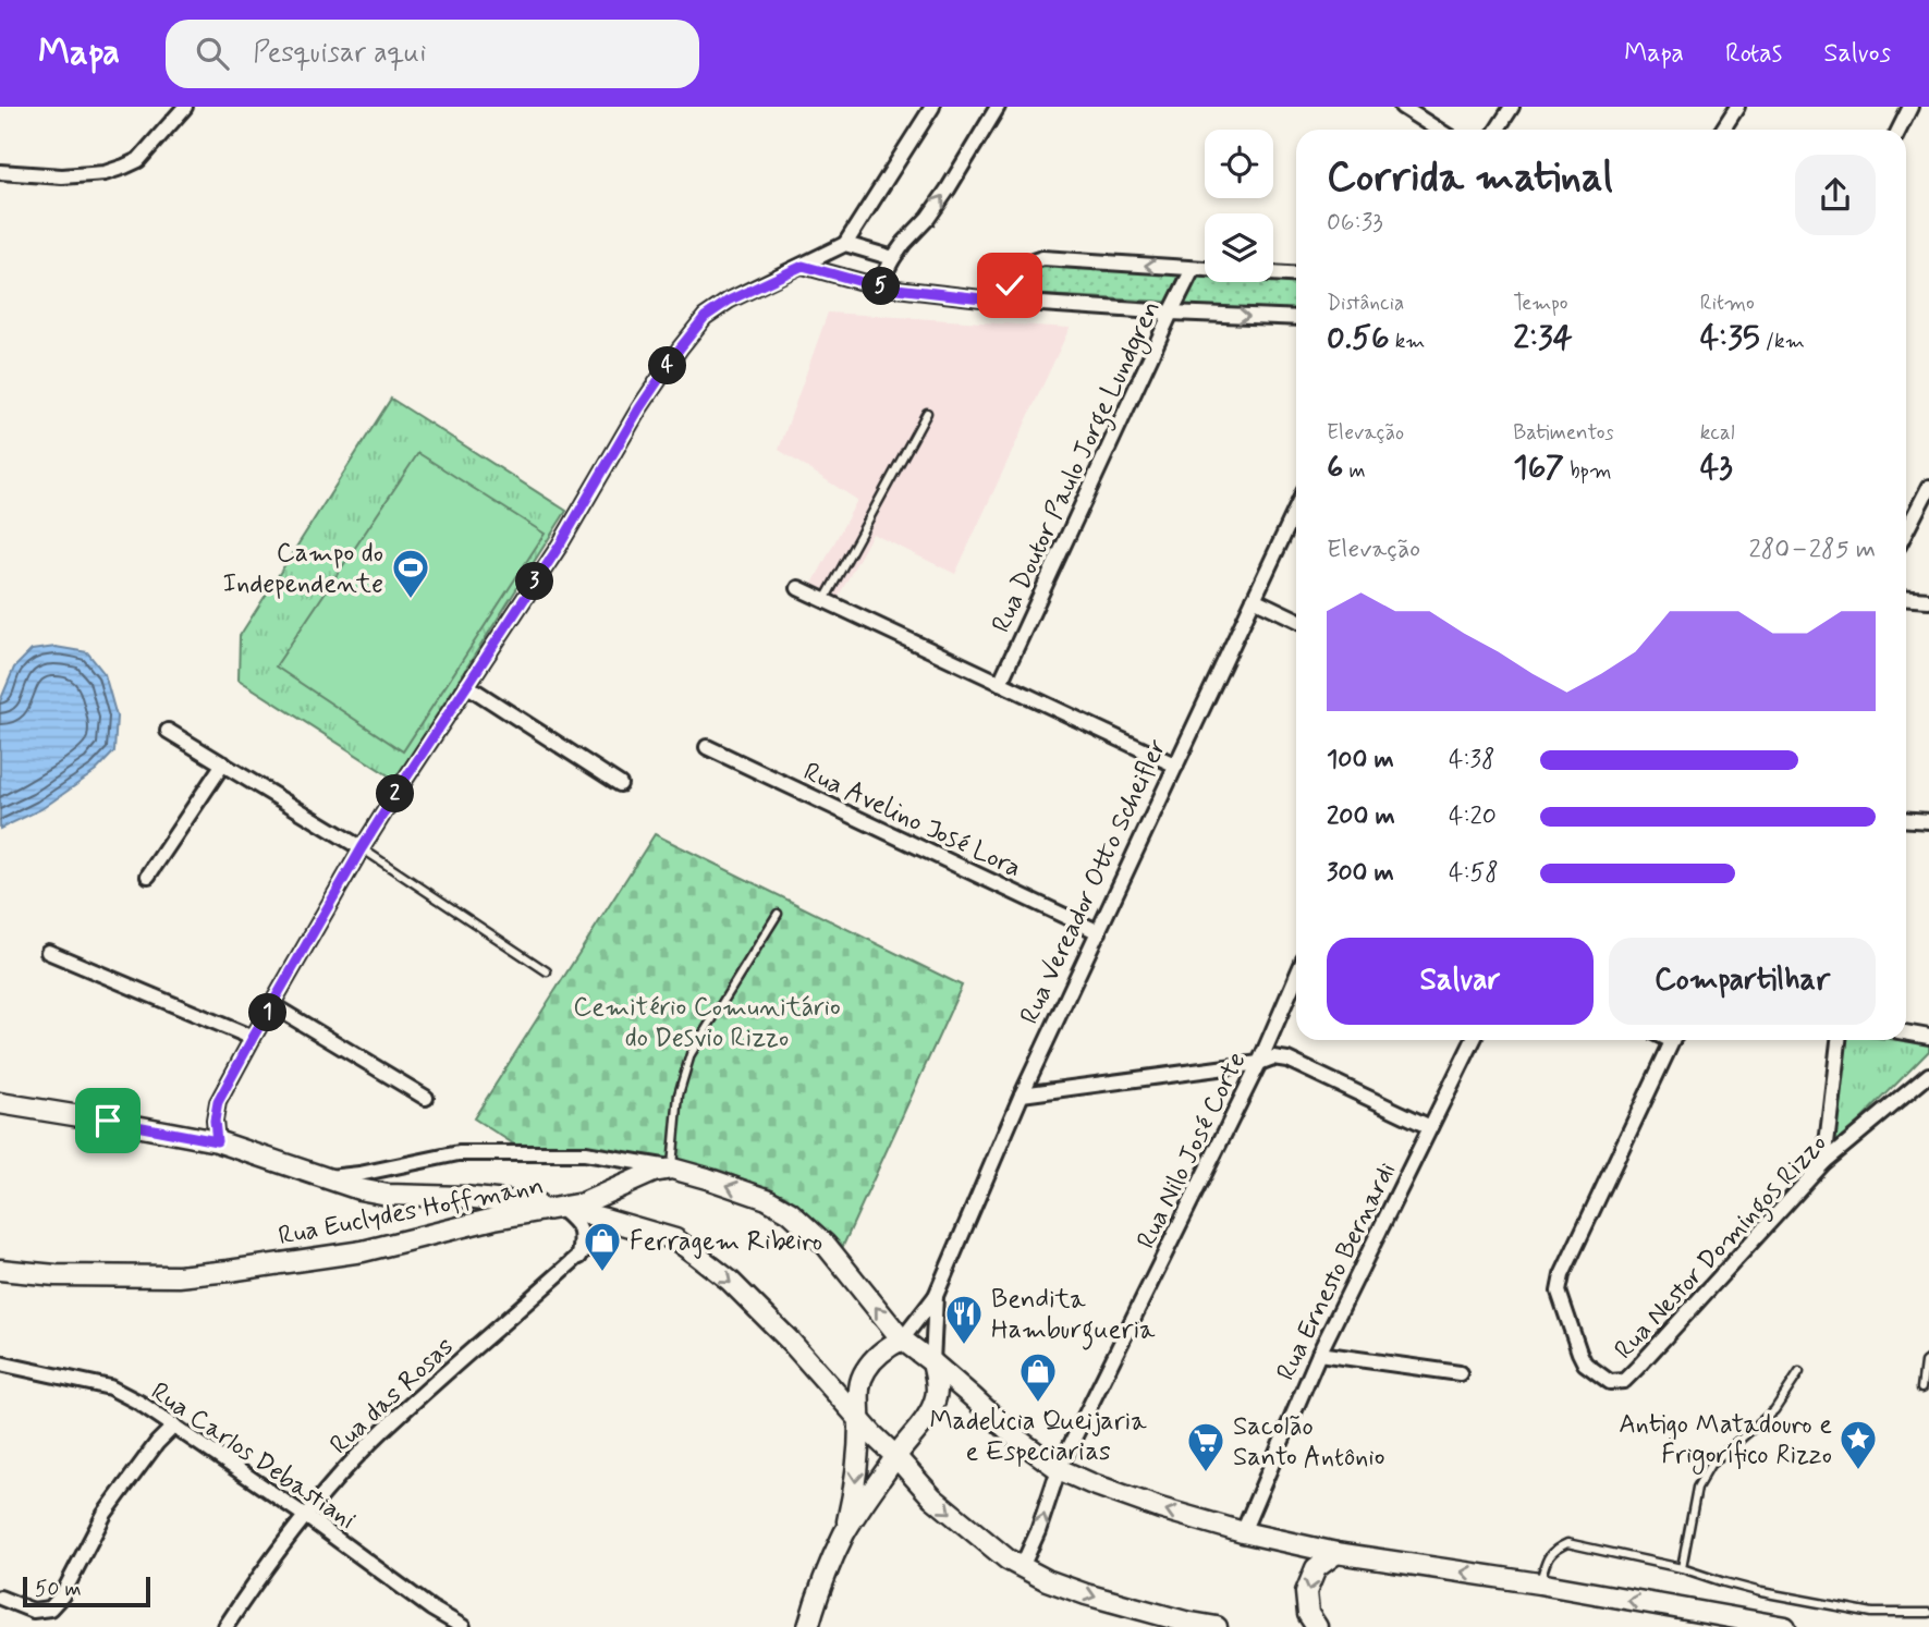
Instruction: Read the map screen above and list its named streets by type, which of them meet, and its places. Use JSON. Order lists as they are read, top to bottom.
{
  "streets": {
    "street": [
      "Rua Doutor Paulo Jorge Lundgren",
      "Rua Avelino José Lora",
      "Rua Vereador Otto Scheifler",
      "Rua Nilo José Corte",
      "Rua Euclydes Hoffmann",
      "Rua Nestor Domingos Rizzo",
      "Rua Ernesto Bernardi",
      "Rua das Rosas",
      "Rua Carlos Debastiani"
    ]
  },
  "crossings": [
    ["Rua Avelino José Lora", "Rua Vereador Otto Scheifler"],
    ["Rua das Rosas", "Rua Carlos Debastiani"]
  ],
  "parks": ["Cemitério Comunitário do Desvio Rizzo"],
  "places": {
    "sports": ["Campo do Independente"],
    "shop": ["Ferragem Ribeiro", "Madelicia Queijaria e Especiarias"],
    "restaurant": ["Bendita Hamburgueria"],
    "place": ["Antigo Matadouro e Frigorífico Rizzo"],
    "supermarket": ["Sacolão Santo Antônio"]
  },
  "scale_bar": "50 m",
  "page": {
    "header": "Mapa",
    "search": "Pesquisar aqui",
    "nav": ["Mapa", "Rotas", "Salvos"],
    "heading": ["Corrida matinal", "06:33"],
    "stats": [
      ["Distância", "0.56 km"],
      ["Tempo", "2:34"],
      ["Ritmo", "4:35 /km"],
      ["Elevação", "6 m"],
      ["Batimentos", "167 bpm"],
      ["kcal", "43"]
    ],
    "pins": [
      "5",
      "4",
      "3",
      "2",
      "1"
    ],
    "chart": ["Elevação", "280–285 m"],
    "list": [
      {
        "name": "100 m",
        "note": "4:38"
      },
      {
        "name": "200 m",
        "note": "4:20"
      },
      {
        "name": "300 m",
        "note": "4:58"
      }
    ],
    "buttons": ["Salvar", "Compartilhar"],
    "scale": "50 m"
  }
}
